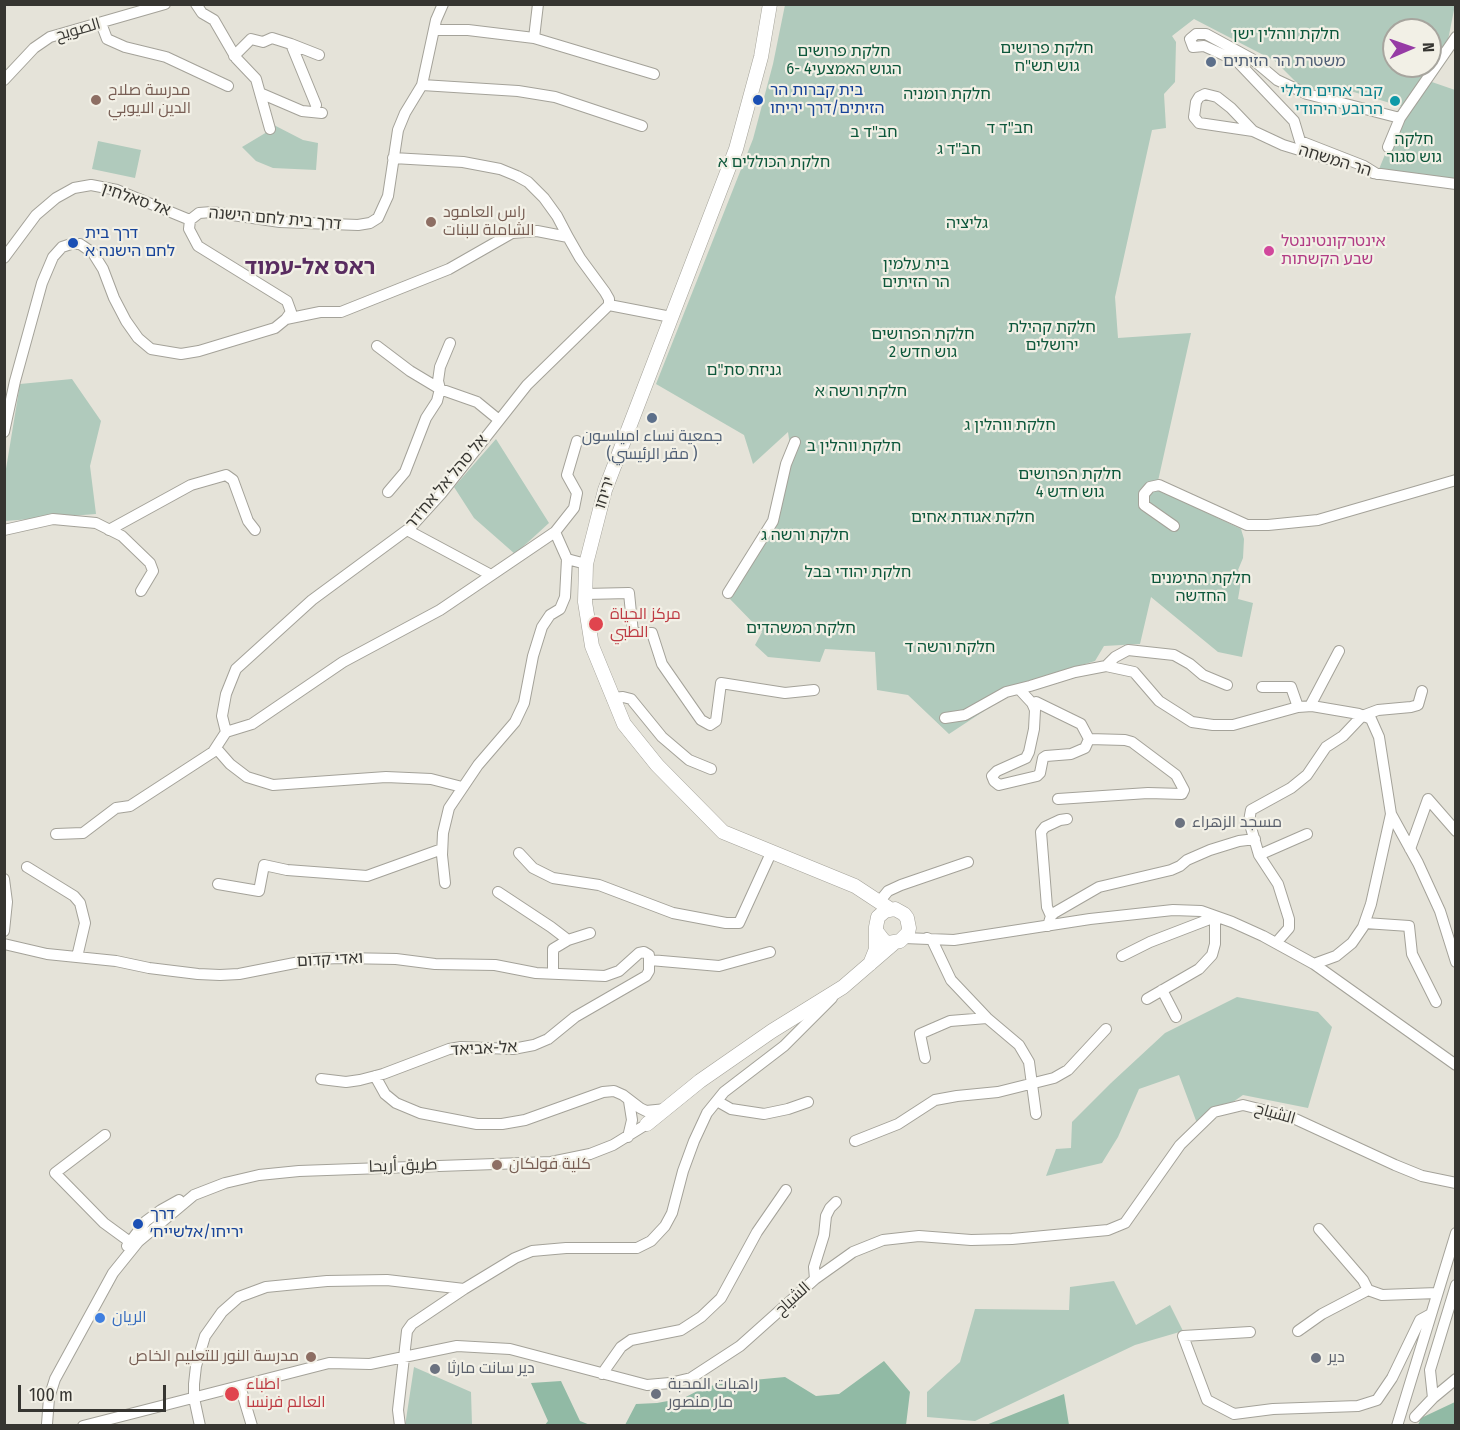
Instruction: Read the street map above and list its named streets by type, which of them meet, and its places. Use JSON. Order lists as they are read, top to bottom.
{
  "streets": {
    "main road": ["יריחו", "طريق أريحا"],
    "street": [
      "الصويح",
      "הר המשחה",
      "אל סאלחין",
      "דרך בית לחם הישנה",
      "אל סהל אל אח'דר",
      "ואדי קדום",
      "אל-אביאד",
      "الشياح"
    ]
  },
  "crossings": [
    ["אל סאלחין", "דרך בית לחם הישנה"],
    ["ואדי קדום", "אל-אביאד"]
  ],
  "districts": ["ראס אל-עמוד"],
  "parks": [
    "חלקת ווהלין ישן",
    "חלקת פרושים גוש תש\"ח",
    "חלקת פרושים הגוש האמצעי4 -6",
    "חלקת רומניה",
    "חב\"ד ד",
    "חב\"ד ב",
    "חלקה גוש סגור",
    "חב\"ד ג",
    "חלקת הכוללים א",
    "גליציה",
    "בית עלמין הר הזיתים",
    "חלקת קהילת ירושלים",
    "חלקת הפרושים גוש חדש 2",
    "גניזת סת\"ם",
    "חלקת ורשה א",
    "חלקת ווהלין ג",
    "חלקת ווהלין ב",
    "חלקת הפרושים גוש חדש 4",
    "חלקת אגודת אחים",
    "חלקת ורשה ג",
    "חלקת יהודי בבל",
    "חלקת התימנים החדשה",
    "חלקת המשהדים",
    "חלקת ורשה ד"
  ],
  "places": [
    "משטרת הר הזיתים",
    "مدرسة صلاح الدين الايوبي",
    "בית קברות הר הזיתים/דרך יריחו",
    "קבר אחים חללי הרובע היהודי",
    "راس العامود الشاملة للبنات",
    "דרך בית לחם הישנה א",
    "אינטרקונטיננטל שבע הקשתות",
    "جمعية نساء اميلسون (مقر الرئيسي )",
    "مركز الحياة الطبي",
    "مسجد الزهراء",
    "كلية فولكان",
    "דרך יריחו/אלשייח׳",
    "الريان",
    "مدرسة النور للتعليم الخاص",
    "دير",
    "دير سانت مارثا",
    "اطباء العالم فرنسا",
    "راهبات المحبة مار منصور"
  ],
  "scale_bar": "100 m",
  "north": "right"
}
